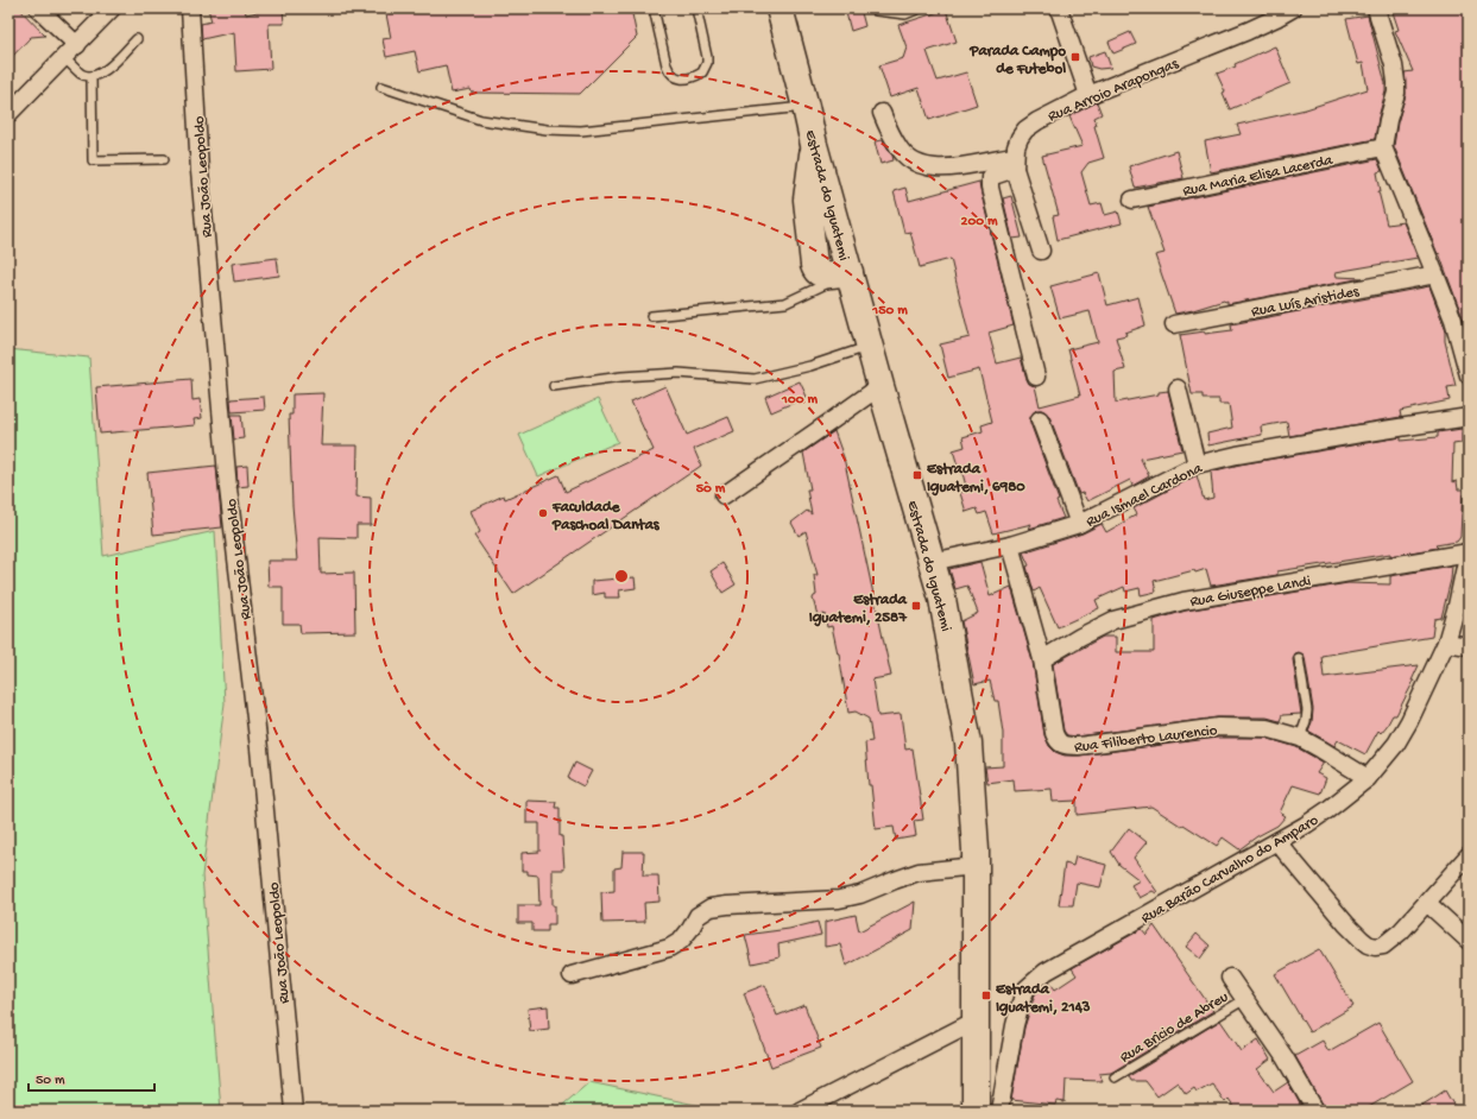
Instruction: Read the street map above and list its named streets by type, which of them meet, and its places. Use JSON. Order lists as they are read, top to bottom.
{
  "streets": {
    "main road": ["Estrada do Iguatemi"],
    "street": [
      "Rua Arroio Arapongas",
      "Rua Maria Elisa Lacerda",
      "Rua João Leopoldo",
      "Rua Luís Aristides",
      "Rua Ismael Cardona",
      "Rua Giuseppe Landi",
      "Rua Filiberto Laurencio",
      "Rua Barão Carvalho do Amparo"
    ],
    "lane": ["Rua Bricio de Abreu"]
  },
  "crossings": [
    ["Estrada do Iguatemi", "Rua Ismael Cardona"],
    ["Rua Ismael Cardona", "Rua Filiberto Laurencio"],
    ["Rua Giuseppe Landi", "Rua Filiberto Laurencio"],
    ["Rua Giuseppe Landi", "Rua Barão Carvalho do Amparo"],
    ["Rua Filiberto Laurencio", "Rua Barão Carvalho do Amparo"]
  ],
  "places": {
    "transit": [
      "Parada Campo de Futebol",
      "Estrada Iguatemi, 6980",
      "Estrada Iguatemi, 2587",
      "Estrada Iguatemi, 2143"
    ],
    "other": ["Faculdade Paschoal Dantas"]
  },
  "scale_bar": "50 m",
  "rings": [
    "200 m",
    "150 m",
    "100 m",
    "50 m"
  ]
}
